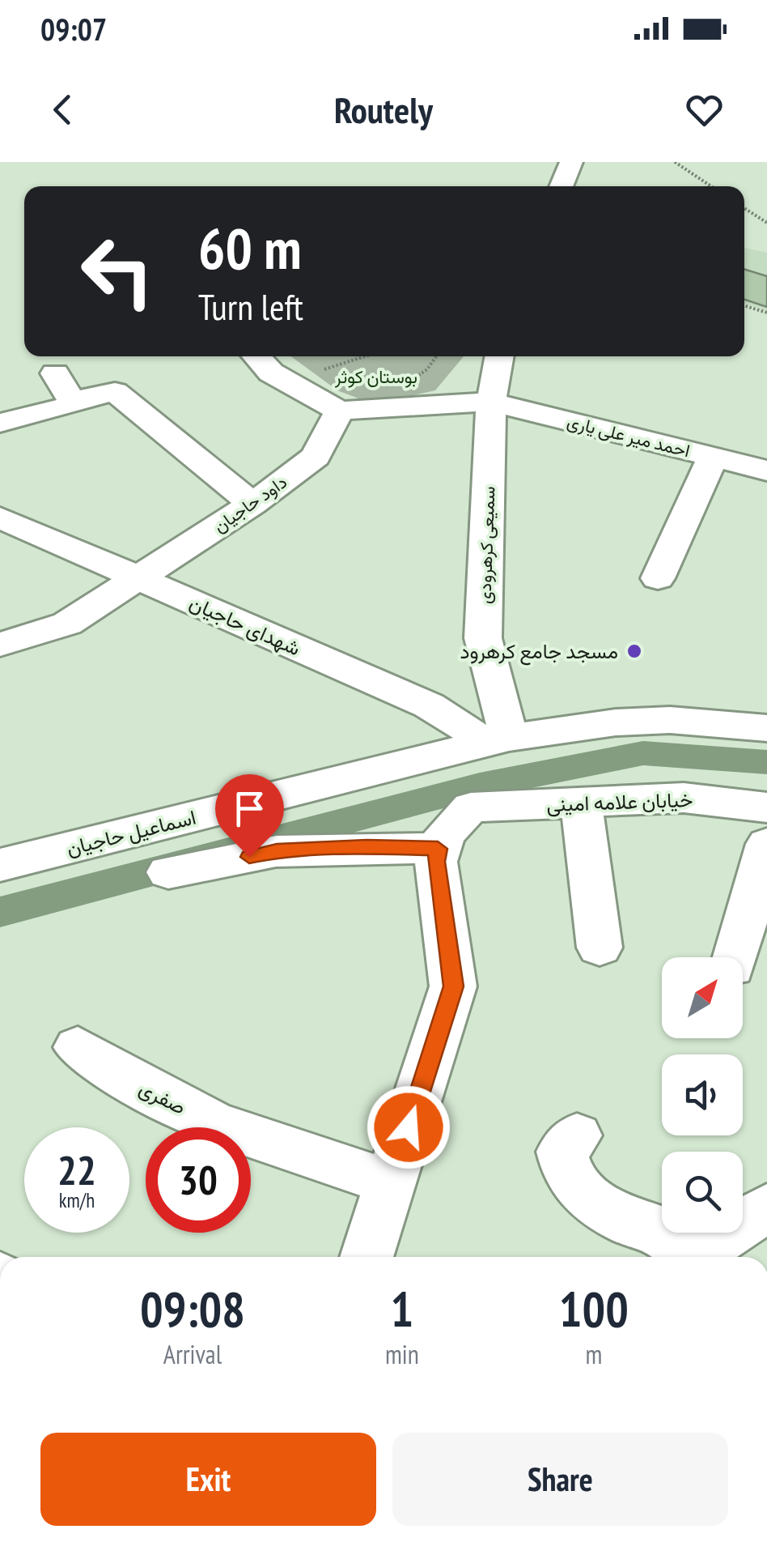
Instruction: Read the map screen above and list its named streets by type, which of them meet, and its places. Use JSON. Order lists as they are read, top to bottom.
{
  "streets": {
    "street": [
      "احمد میر علی یاری",
      "داود حاجیان",
      "سمیعی کرهرودی",
      "شهدای حاجیان",
      "خیابان علامه امینی",
      "اسماعیل حاجیان",
      "صفری"
    ]
  },
  "crossings": [
    ["احمد میر علی یاری", "داود حاجیان"],
    ["احمد میر علی یاری", "سمیعی کرهرودی"],
    ["داود حاجیان", "شهدای حاجیان"],
    ["سمیعی کرهرودی", "شهدای حاجیان"],
    ["سمیعی کرهرودی", "خیابان علامه امینی"],
    ["سمیعی کرهرودی", "اسماعیل حاجیان"],
    ["شهدای حاجیان", "اسماعیل حاجیان"]
  ],
  "parks": ["بوستان کوثر"],
  "places": ["مسجد جامع کرهرود"],
  "north": "top right",
  "page": {
    "status": "09:07",
    "header": "Routely",
    "turn": ["60 m", "Turn left"],
    "speed": "22 km/h",
    "limit": "30",
    "eta": [
      "09:08",
      "Arrival",
      "1",
      "min",
      "100",
      "m"
    ],
    "buttons": ["Exit", "Share"]
  }
}
